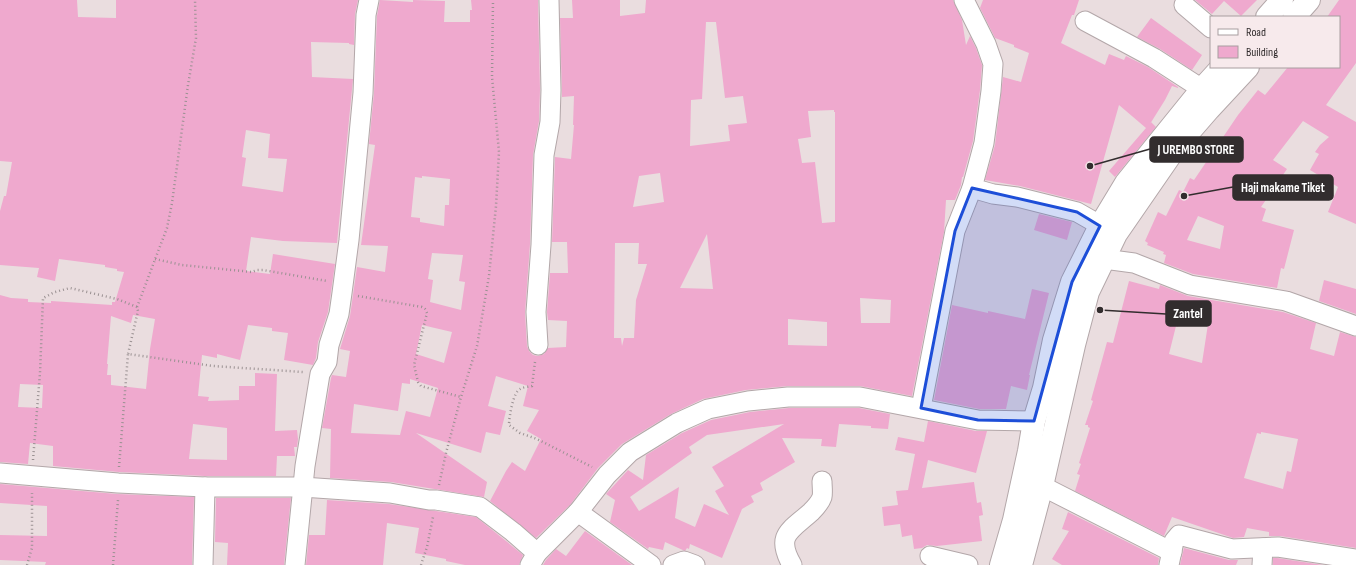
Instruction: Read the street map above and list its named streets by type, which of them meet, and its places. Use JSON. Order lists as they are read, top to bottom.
{
  "places": ["J UREMBO STORE", "Haji makame Tiket", "Zantel"],
  "legend": ["Road", "Building"]
}
